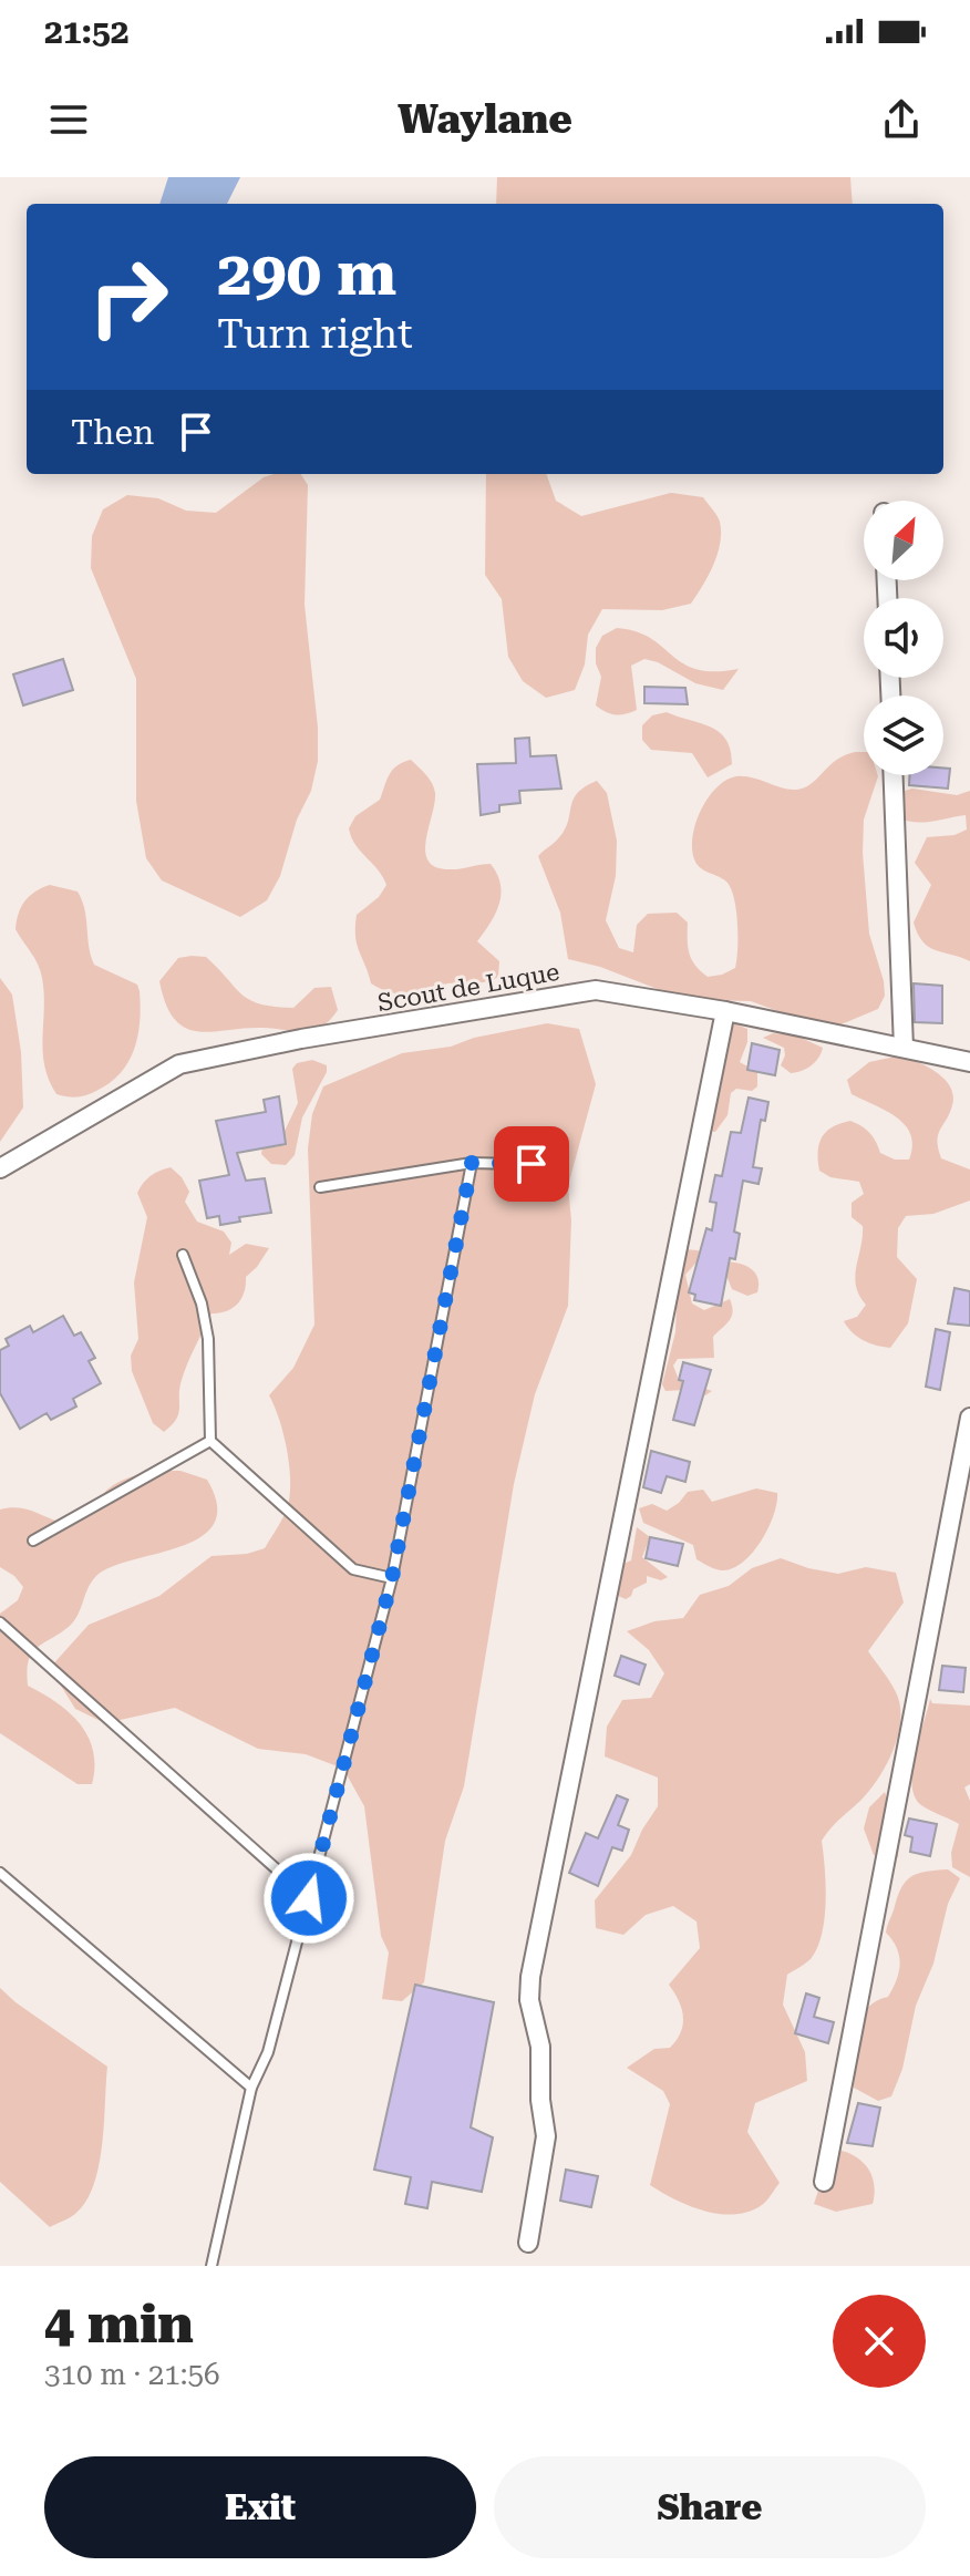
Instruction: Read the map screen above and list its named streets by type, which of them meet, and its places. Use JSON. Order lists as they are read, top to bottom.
{
  "streets": {
    "street": ["Scout de Luque"]
  },
  "north": "top right",
  "page": {
    "status": "21:52",
    "header": "Waylane",
    "turn": ["290 m", "Turn right"],
    "then": "Then",
    "heading": ["4 min", "310 m · 21:56"],
    "buttons": ["Exit", "Share"]
  }
}
